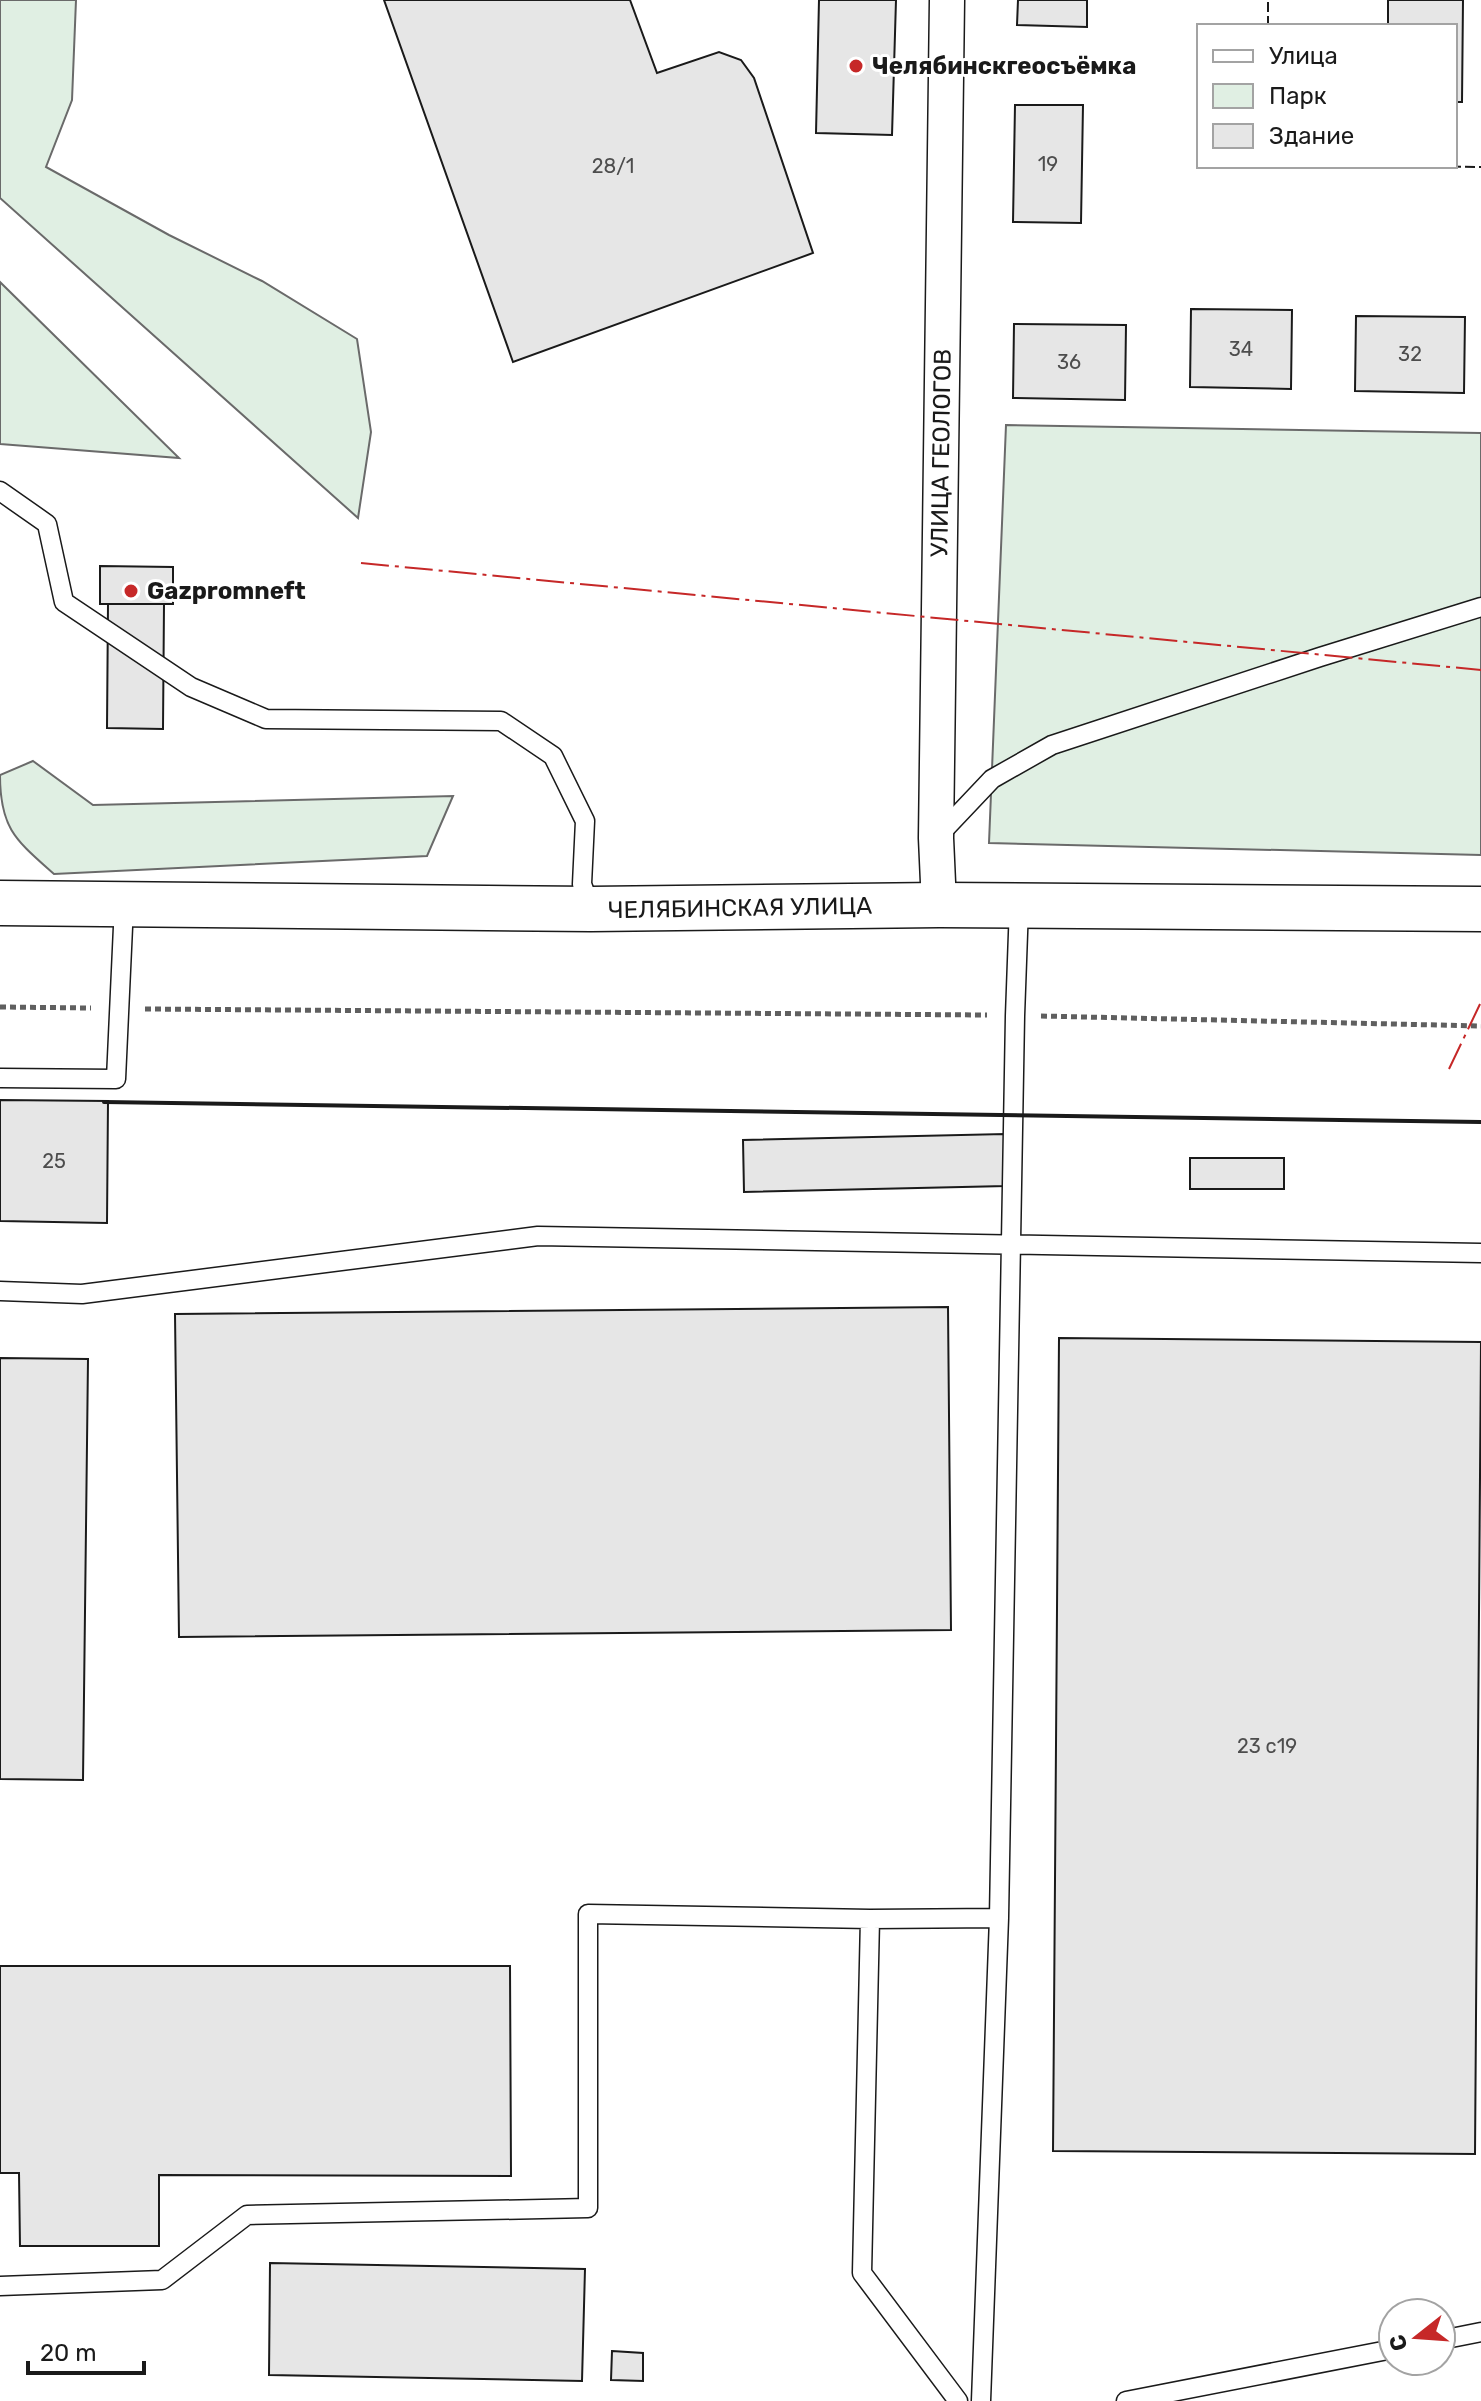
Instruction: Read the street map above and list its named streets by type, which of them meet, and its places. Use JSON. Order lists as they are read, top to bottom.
{
  "streets": {
    "street": ["УЛИЦА ГЕОЛОГОВ", "ЧЕЛЯБИНСКАЯ УЛИЦА"]
  },
  "crossings": [
    ["УЛИЦА ГЕОЛОГОВ", "ЧЕЛЯБИНСКАЯ УЛИЦА"]
  ],
  "places": ["Челябинскгеосъёмка", "Gazpromneft"],
  "house_numbers": [
    "19",
    "28/1",
    "34",
    "32",
    "36",
    "25",
    "23 с19"
  ],
  "legend": ["Улица", "Парк", "Здание"],
  "scale_bar": "20 m",
  "north": "left"
}
